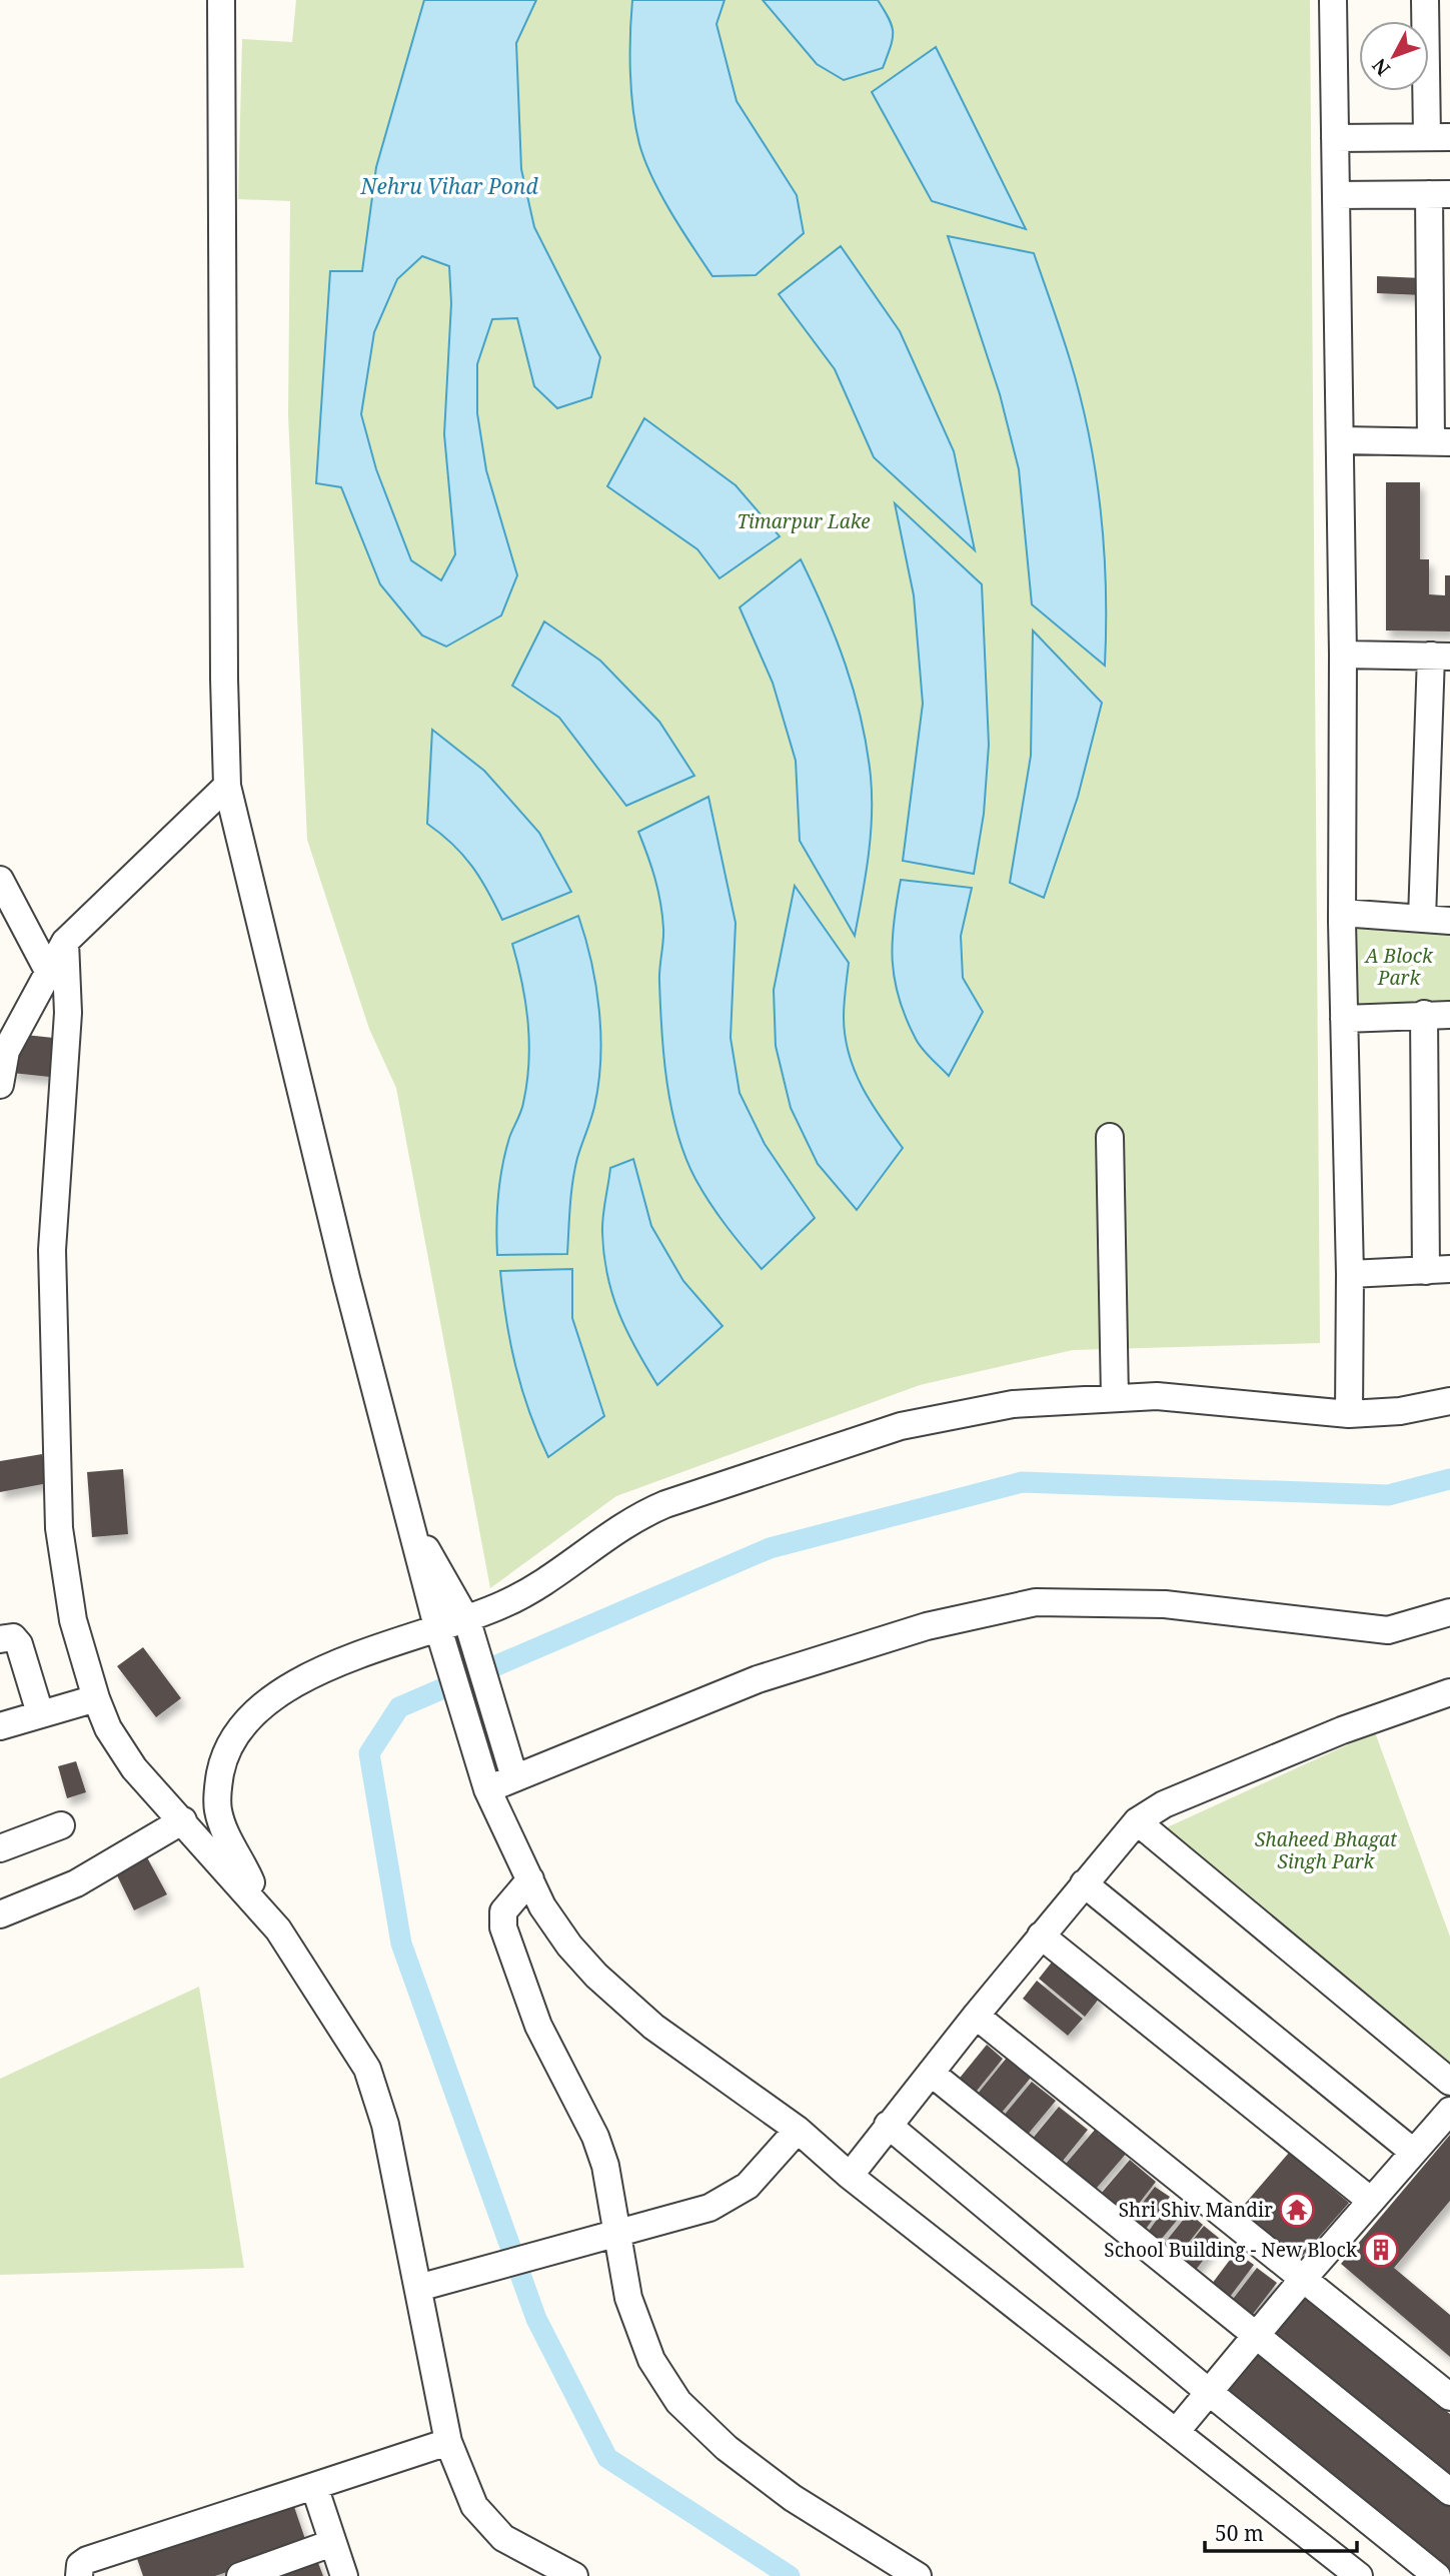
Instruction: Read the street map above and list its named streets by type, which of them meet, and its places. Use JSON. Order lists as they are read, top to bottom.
{
  "water": ["Nehru Vihar Pond"],
  "parks": ["Timarpur Lake", "A Block Park", "Shaheed Bhagat Singh Park"],
  "places": {
    "temple": ["Shri Shiv Mandir"],
    "building": ["School Building - New Block"]
  },
  "scale_bar": "50 m",
  "north": "bottom left"
}
